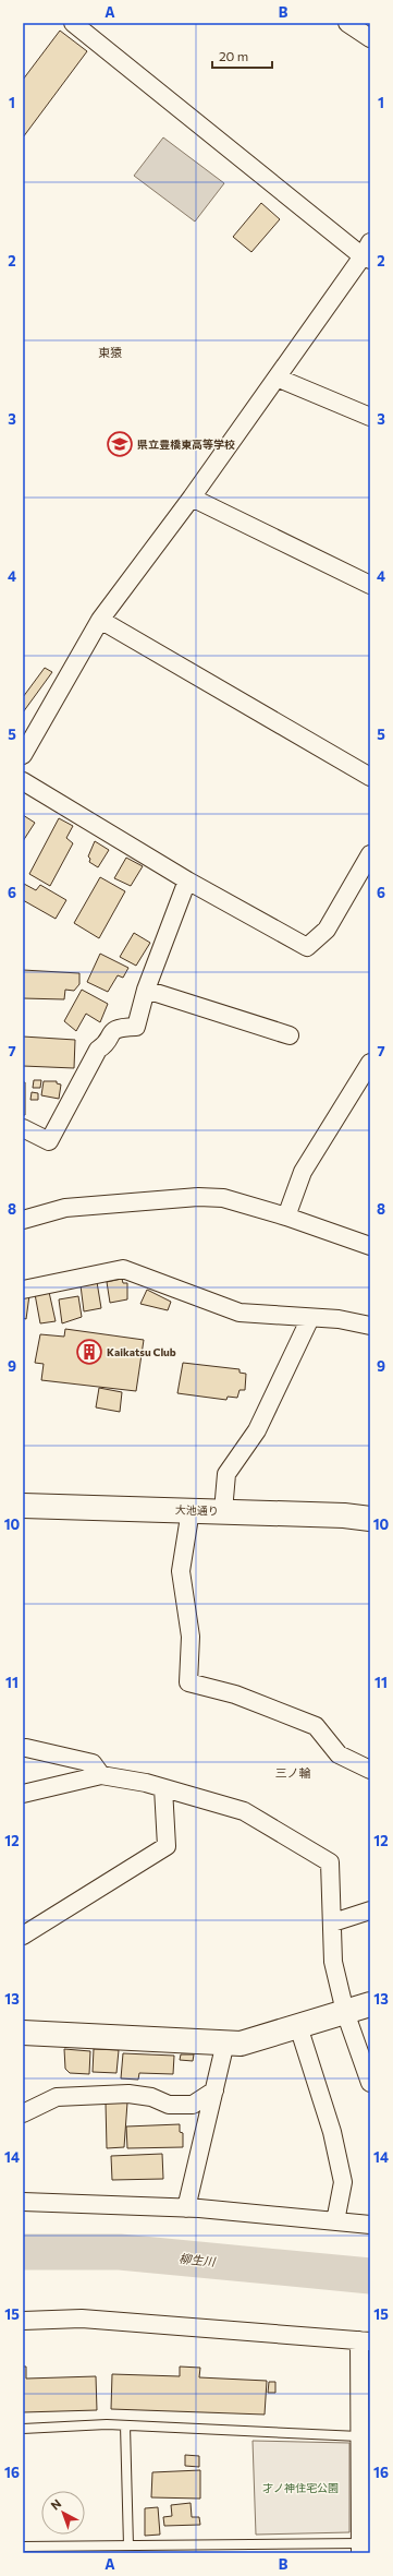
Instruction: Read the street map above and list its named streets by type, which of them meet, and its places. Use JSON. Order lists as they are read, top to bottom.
{
  "streets": {
    "street": ["大池通り"]
  },
  "districts": ["東猿", "三ノ輪"],
  "water": ["柳生川"],
  "parks": ["才ノ神住宅公園"],
  "places": {
    "school or university": ["県立豊橋東高等学校"],
    "building": ["Kaikatsu Club"]
  },
  "scale_bar": "20 m",
  "north": "top left",
  "grid": {
    "columns": ["A", "B"],
    "rows": [
      "1",
      "2",
      "3",
      "4",
      "5",
      "6",
      "7",
      "8",
      "9",
      "10",
      "11",
      "12",
      "13",
      "14",
      "15",
      "16"
    ]
  }
}
